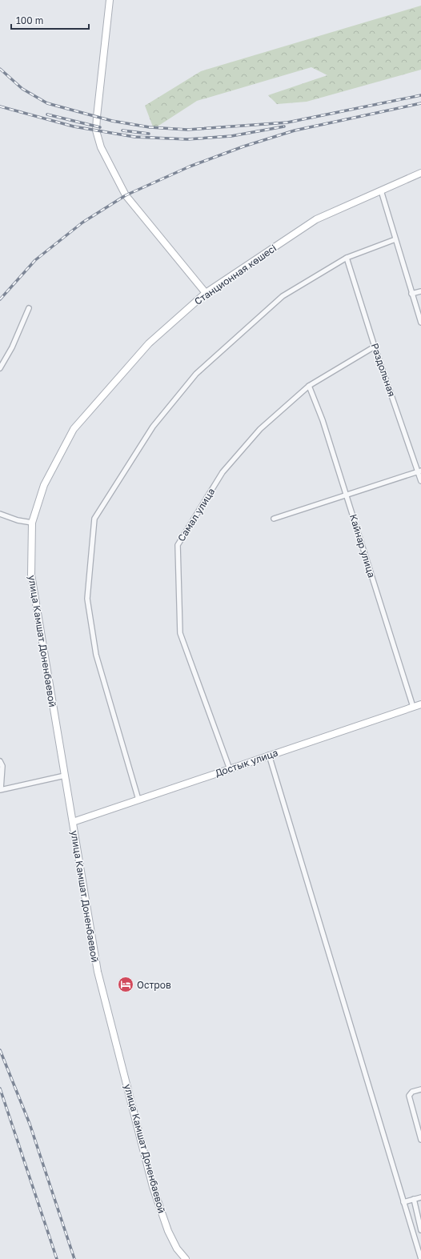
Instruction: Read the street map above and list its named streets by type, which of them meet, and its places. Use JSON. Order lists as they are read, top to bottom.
{
  "streets": {
    "street": [
      "Станционная көшесі",
      "Раздольная",
      "Самал улица",
      "Кайнар улица",
      "улица Камшат Доненбаевой",
      "Достык улица"
    ]
  },
  "crossings": [
    ["Станционная көшесі", "улица Камшат Доненбаевой"],
    ["Раздольная", "Самал улица"],
    ["Самал улица", "Кайнар улица"],
    ["Самал улица", "Достык улица"],
    ["Кайнар улица", "Достык улица"],
    ["улица Камшат Доненбаевой", "Достык улица"]
  ],
  "places": {
    "hotel": ["Остров"]
  },
  "scale_bar": "100 m"
}
